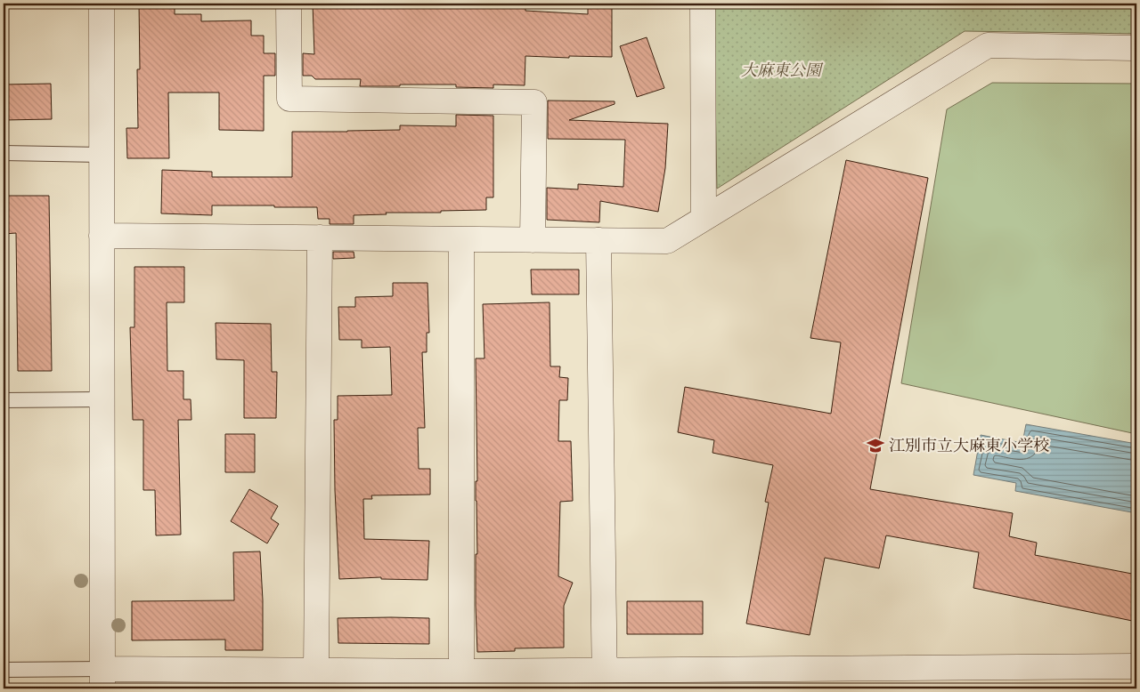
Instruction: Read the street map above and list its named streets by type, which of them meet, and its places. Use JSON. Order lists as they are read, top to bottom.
{
  "parks": ["大麻東公園"],
  "places": {
    "school or university": ["江別市立大麻東小学校"]
  }
}
